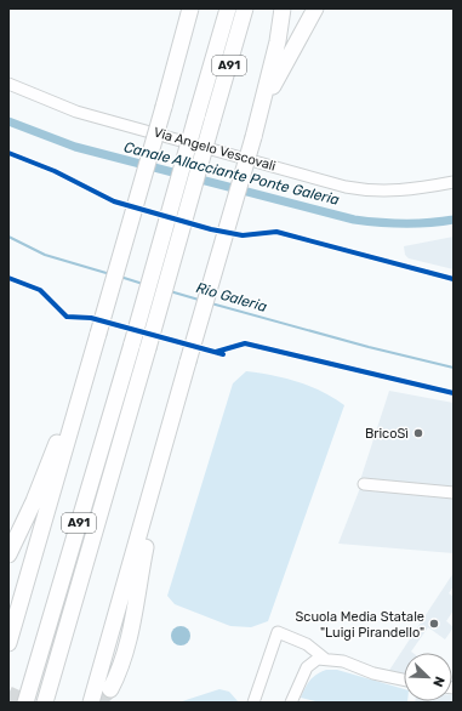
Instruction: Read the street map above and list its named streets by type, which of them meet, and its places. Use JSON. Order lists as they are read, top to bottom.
{
  "streets": {
    "highway": ["A91"],
    "street": ["Via Angelo Vescovali"]
  },
  "water": ["Canale Allacciante Ponte Galeria", "Rio Galeria"],
  "places": ["BricoSì", "Scuola Media Statale \"Luigi Pirandello\""],
  "north": "bottom right"
}
